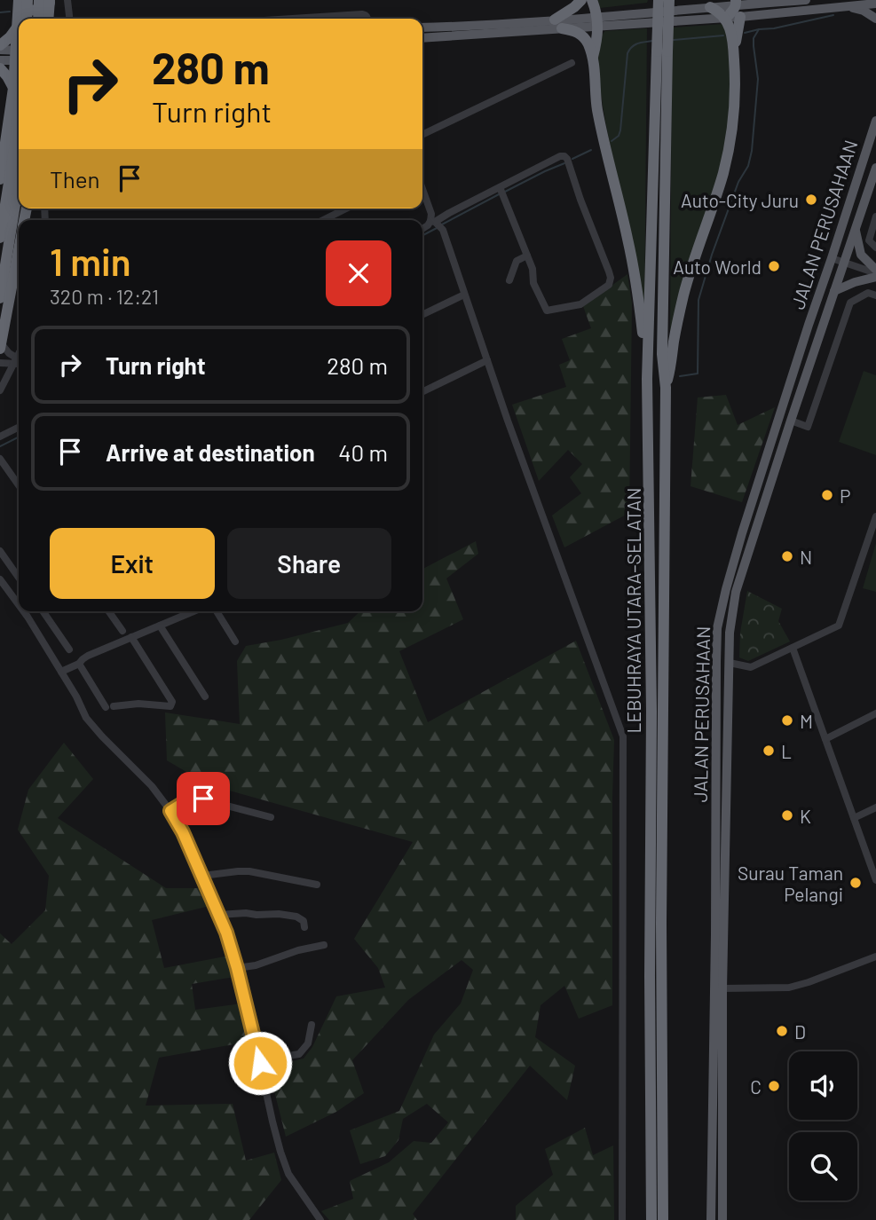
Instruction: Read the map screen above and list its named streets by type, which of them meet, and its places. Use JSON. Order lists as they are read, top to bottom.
{
  "streets": {
    "highway": ["LEBUHRAYA UTARA–SELATAN"],
    "main road": ["JALAN PERUSAHAAN"]
  },
  "places": [
    "Auto-City Juru",
    "Auto World",
    "P",
    "N",
    "M",
    "L",
    "K",
    "Surau Taman Pelangi",
    "D",
    "C"
  ],
  "page": {
    "turn": ["280 m", "Turn right"],
    "then": "Then",
    "heading": ["1 min", "320 m · 12:21"],
    "list": [
      {
        "name": "Turn right",
        "value": "280 m"
      },
      {
        "name": "Arrive at destination",
        "value": "40 m"
      }
    ],
    "buttons": ["Exit", "Share"]
  }
}
